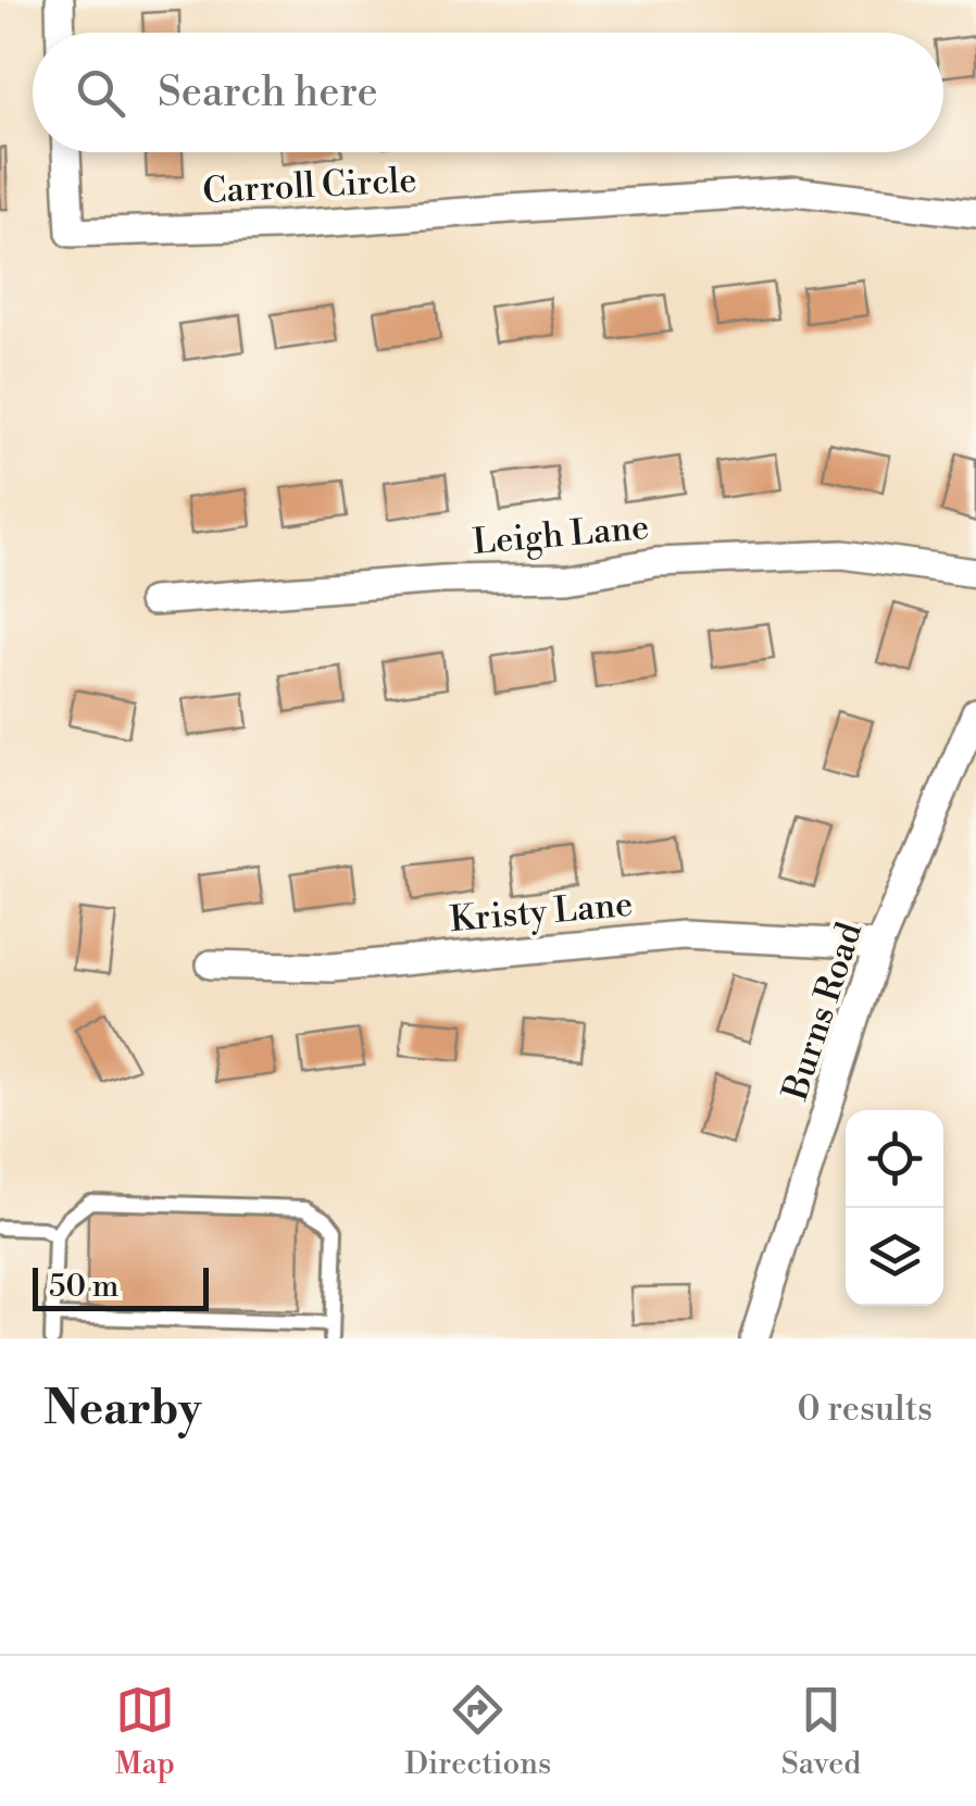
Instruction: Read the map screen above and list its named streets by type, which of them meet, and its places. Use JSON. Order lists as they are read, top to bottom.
{
  "streets": {
    "street": [
      "Carroll Circle",
      "Leigh Lane",
      "Kristy Lane",
      "Burns Road"
    ]
  },
  "crossings": [
    ["Kristy Lane", "Burns Road"]
  ],
  "scale_bar": "50 m",
  "page": {
    "search": "Search here",
    "scale": "50 m",
    "heading": ["Nearby", "0 results"],
    "nav": ["Map", "Directions", "Saved"]
  }
}
